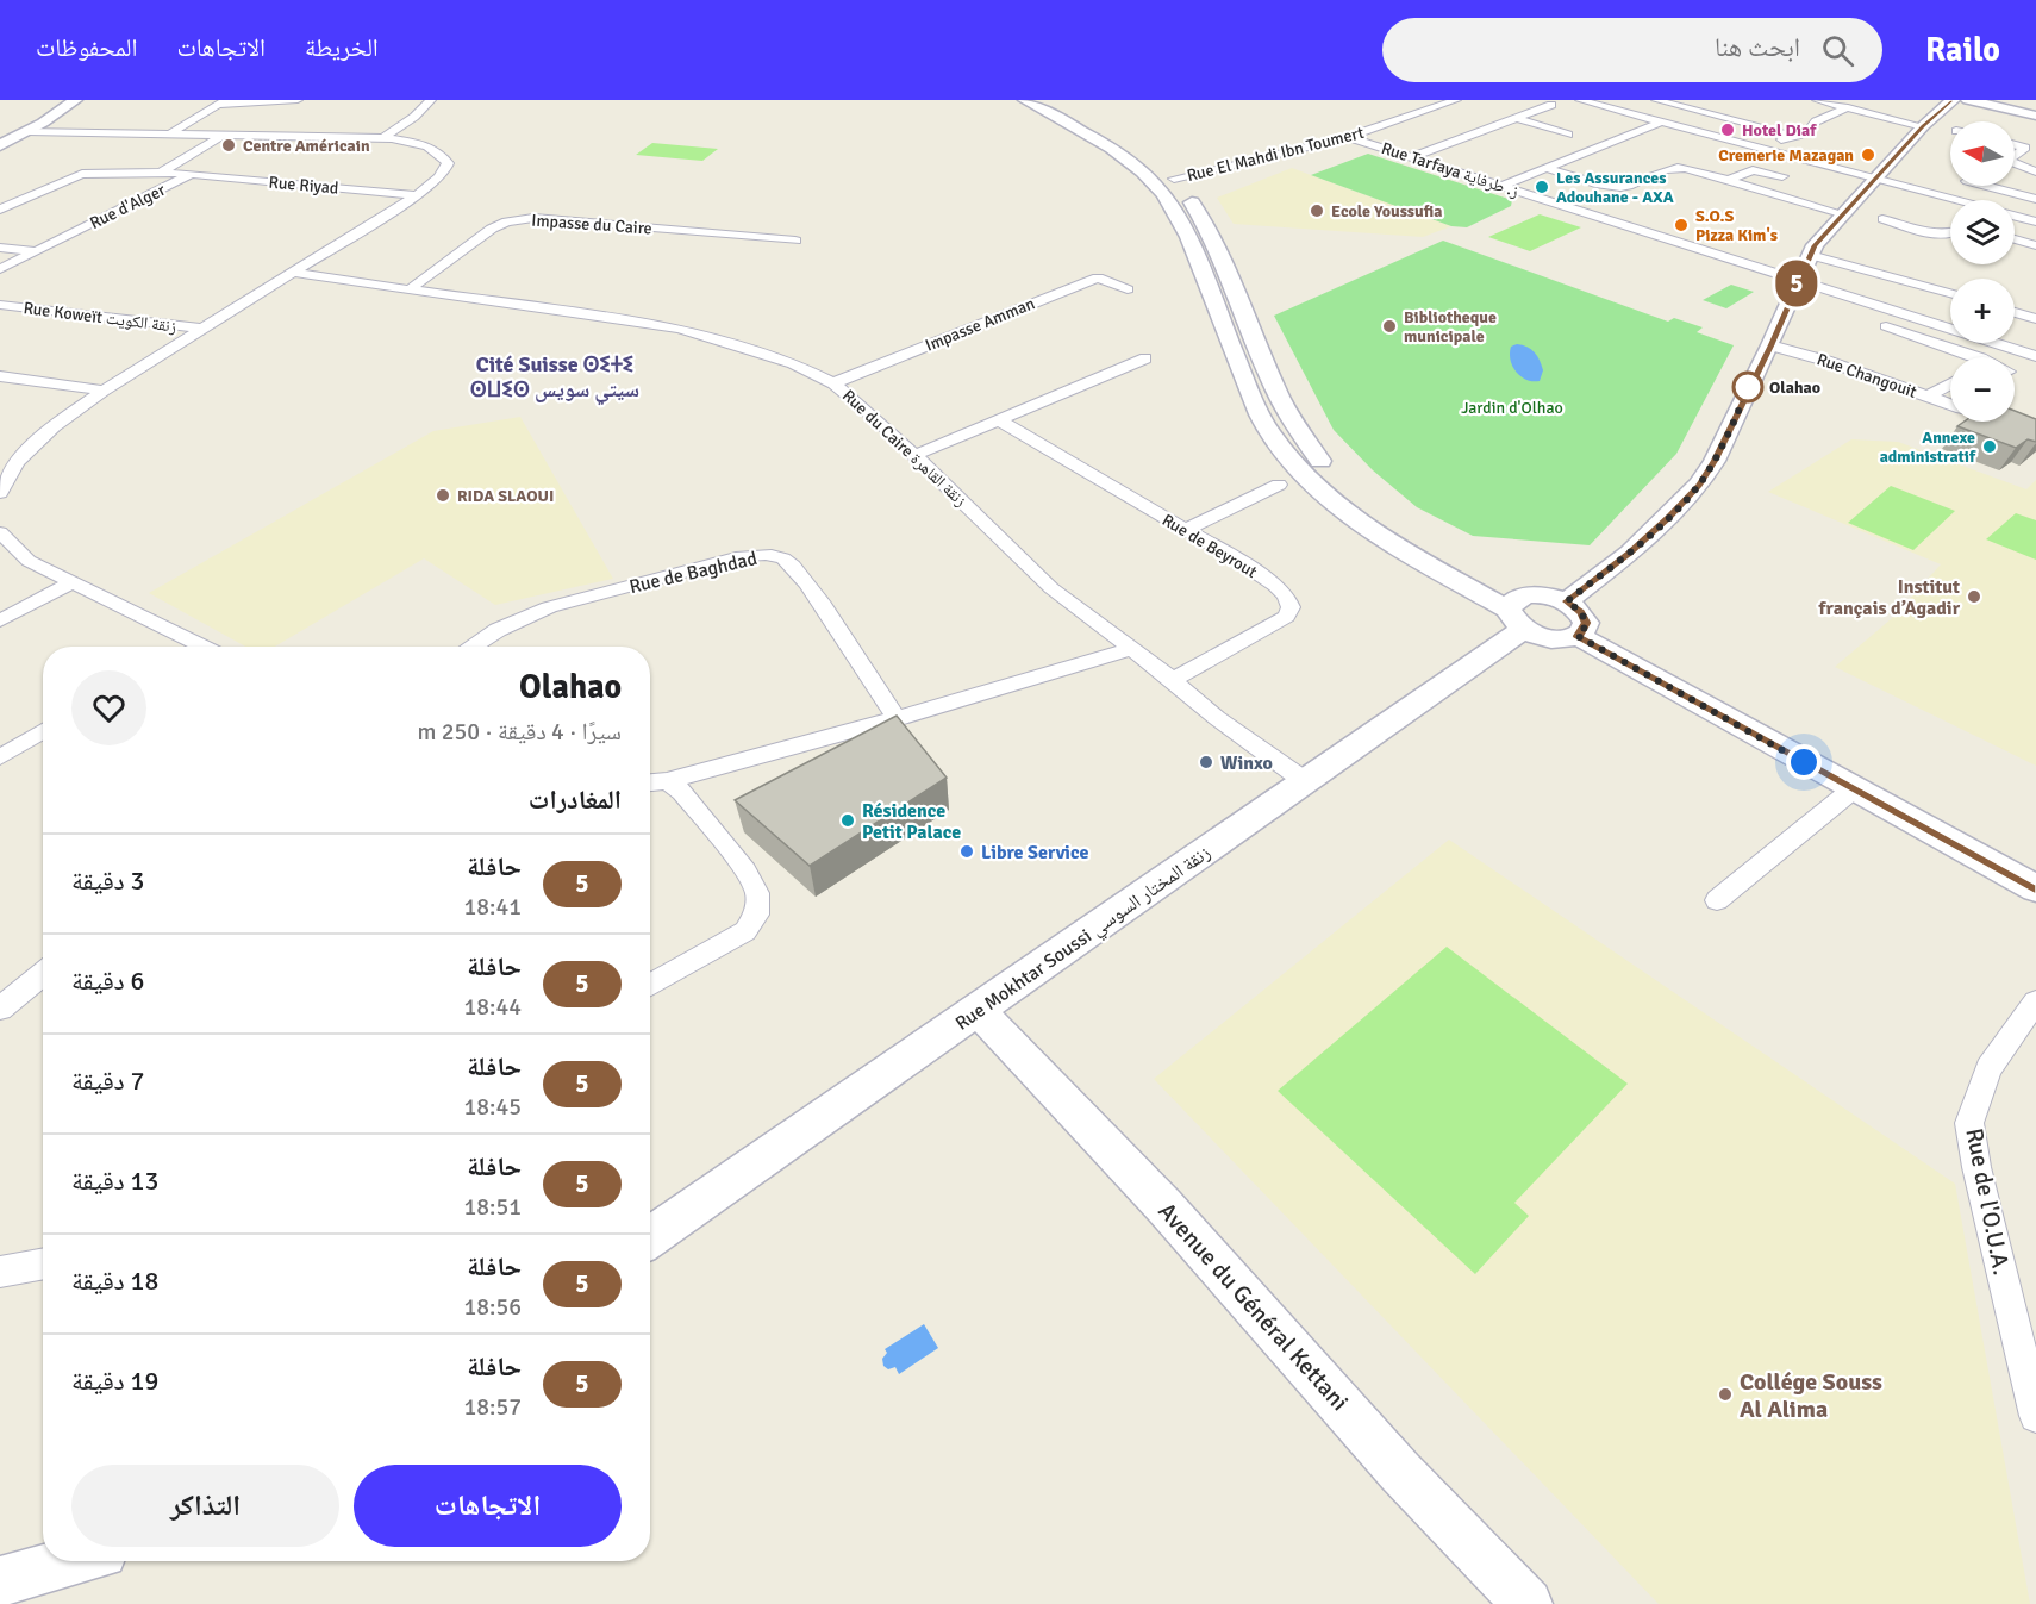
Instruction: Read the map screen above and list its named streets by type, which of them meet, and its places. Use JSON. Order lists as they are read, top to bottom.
{
  "streets": {
    "street": [
      "Rue El Mahdi Ibn Toumert",
      "Rue Tarfaya ز. طرفاية",
      "Rue Riyad",
      "Rue d'Alger",
      "Impasse du Caire",
      "Rue Koweït زنقة الكويت",
      "Impasse Amman",
      "Rue Changouit",
      "Rue du Caire زنقة القاهرة",
      "Rue de Beyrout",
      "Rue de Baghdad",
      "Rue Mokhtar Soussi زنقة المختار السوسي",
      "Rue de l'O.U.A.",
      "Avenue du Général Kettani"
    ]
  },
  "crossings": [
    ["Rue El Mahdi Ibn Toumert", "Rue Tarfaya ز. طرفاية"],
    ["Rue Riyad", "Rue d'Alger"],
    ["Impasse du Caire", "Rue du Caire زنقة القاهرة"],
    ["Impasse Amman", "Rue du Caire زنقة القاهرة"],
    ["Rue du Caire زنقة القاهرة", "Rue de Beyrout"],
    ["Rue du Caire زنقة القاهرة", "Rue Mokhtar Soussi زنقة المختار السوسي"],
    ["Rue Mokhtar Soussi زنقة المختار السوسي", "Avenue du Général Kettani"]
  ],
  "districts": ["Cité Suisse ⵙⵉⵜⵉ ⵙⵡⵉⵙ سيتي سويس"],
  "parks": ["Jardin d'Olhao"],
  "places": [
    "Hotel Diaf",
    "Centre Américain",
    "Cremerie Mazagan",
    "Les Assurances Adouhane - AXA",
    "Ecole Youssufia",
    "S.O.S Pizza Kim's",
    "Bibliotheque municipale",
    "Olahao",
    "Annexe administratif",
    "RIDA SLAOUI",
    "Institut français d’Agadir",
    "Winxo",
    "Résidence Petit Palace",
    "Libre Service",
    "Collége Souss Al Alima"
  ],
  "lines": ["bus line 5"],
  "north": "left",
  "page": {
    "header": "Railo",
    "search": "ابحث هنا",
    "nav": ["الخريطة", "الاتجاهات", "المحفوظات"],
    "on_map": "5",
    "map_buttons": ["+", "−"],
    "heading": [
      ["Olahao", "سيرًا · 4 دقيقة · 250 m"],
      "المغادرات"
    ],
    "list": [
      {
        "mark": "5",
        "name": "حافلة",
        "note": "18:41",
        "value": "3 دقيقة"
      },
      {
        "mark": "5",
        "name": "حافلة",
        "note": "18:44",
        "value": "6 دقيقة"
      },
      {
        "mark": "5",
        "name": "حافلة",
        "note": "18:45",
        "value": "7 دقيقة"
      },
      {
        "mark": "5",
        "name": "حافلة",
        "note": "18:51",
        "value": "13 دقيقة"
      },
      {
        "mark": "5",
        "name": "حافلة",
        "note": "18:56",
        "value": "18 دقيقة"
      },
      {
        "mark": "5",
        "name": "حافلة",
        "note": "18:57",
        "value": "19 دقيقة"
      }
    ],
    "buttons": ["الاتجاهات", "التذاكر"]
  }
}
